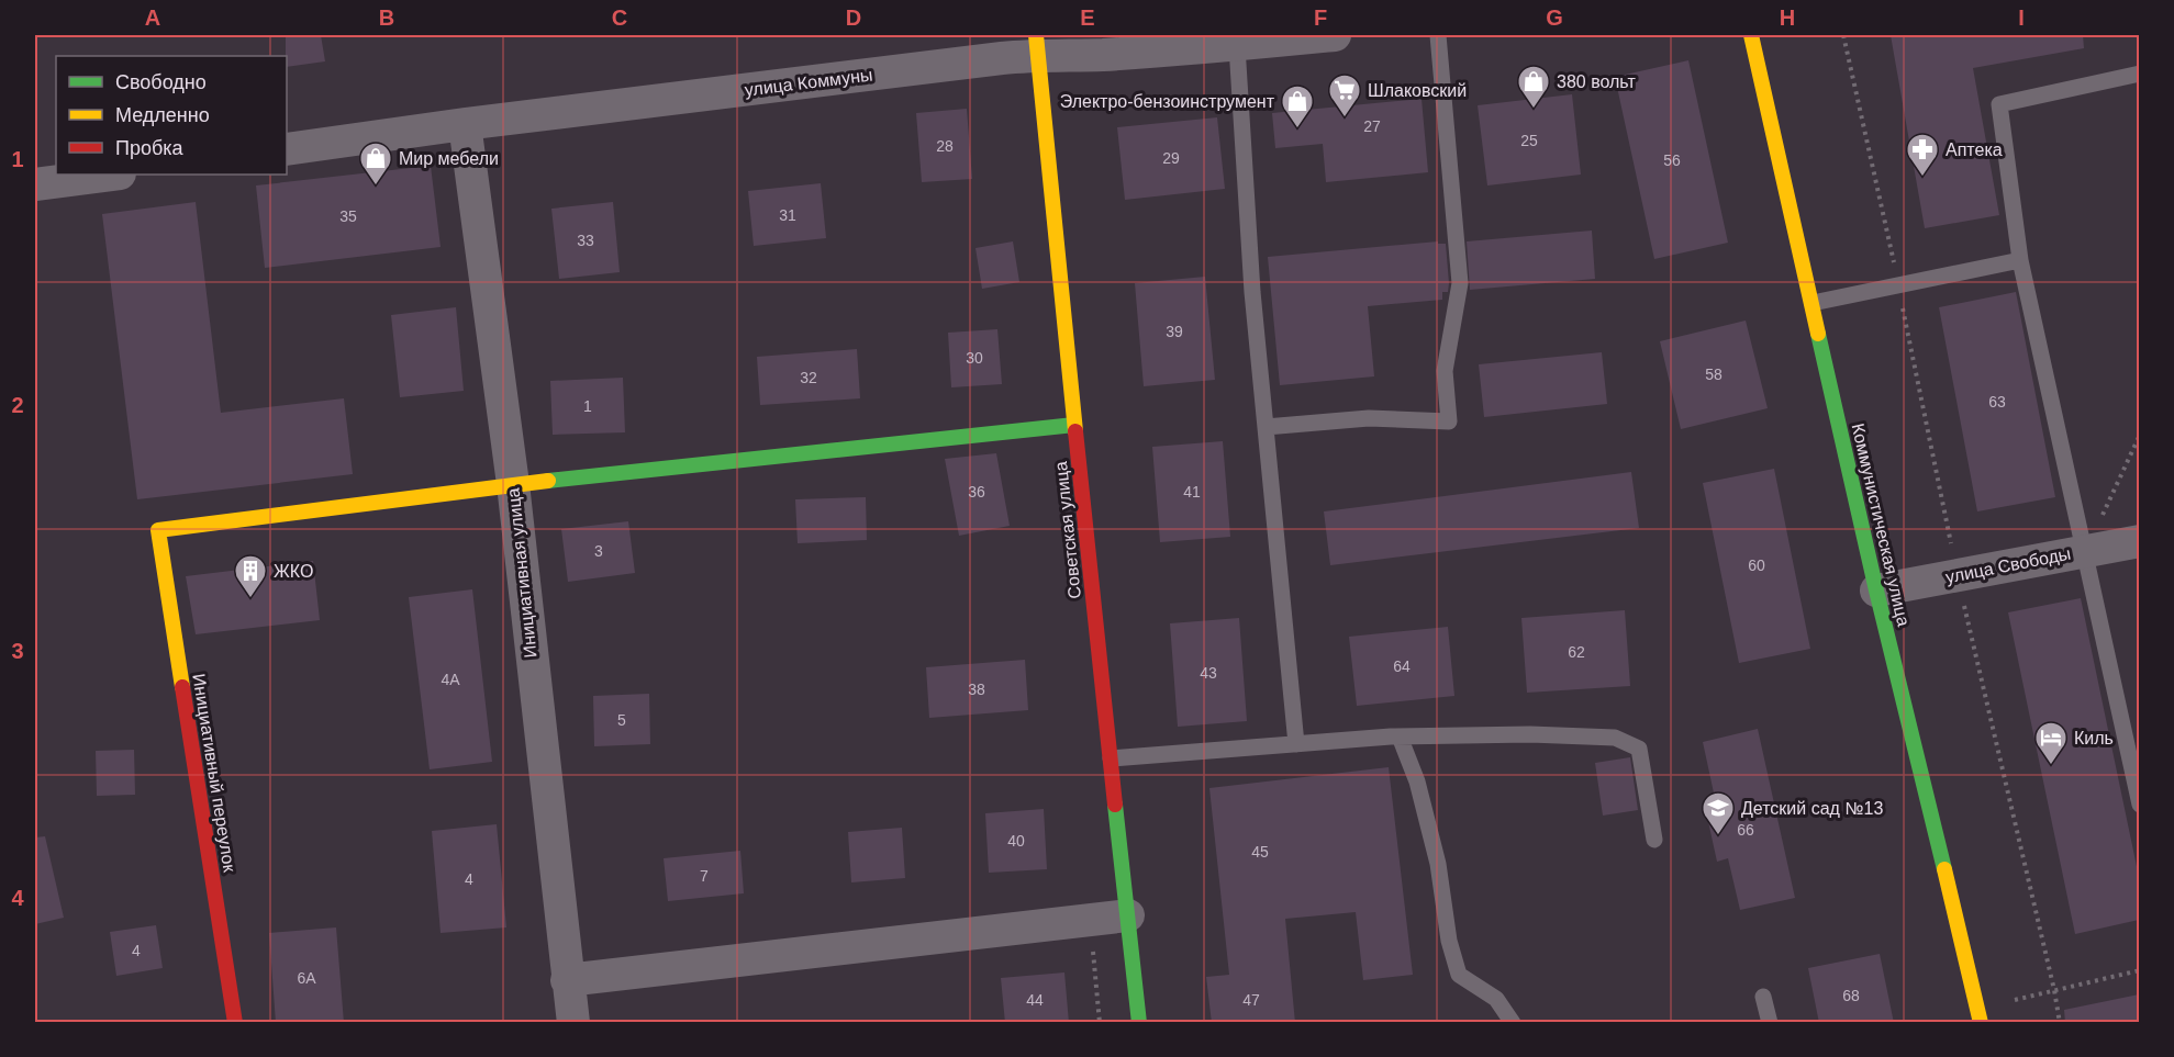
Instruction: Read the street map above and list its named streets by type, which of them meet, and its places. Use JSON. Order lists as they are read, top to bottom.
{
  "streets": {
    "street": [
      "улица Коммуны",
      "Коммунистическая улица",
      "Советская улица",
      "улица Свободы",
      "Инициативная улица",
      "Инициативный переулок"
    ]
  },
  "crossings": [
    ["улица Коммуны", "Советская улица"],
    ["улица Коммуны", "Инициативная улица"],
    ["Коммунистическая улица", "улица Свободы"],
    ["Инициативная улица", "Инициативный переулок"]
  ],
  "places": {
    "shop": ["380 вольт", "Электро-бензоинструмент", "Мир мебели"],
    "supermarket": ["Шлаковский"],
    "pharmacy": ["Аптека"],
    "building": ["ЖКО"],
    "hotel": ["Киль"],
    "school or university": ["Детский сад №13"]
  },
  "house_numbers": [
    "27",
    "25",
    "28",
    "29",
    "56",
    "31",
    "35",
    "33",
    "39",
    "30",
    "58",
    "32",
    "63",
    "1",
    "36",
    "41",
    "3",
    "60",
    "62",
    "64",
    "43",
    "4А",
    "38",
    "5",
    "66",
    "40",
    "45",
    "7",
    "4",
    "4",
    "6А",
    "68",
    "44",
    "47"
  ],
  "legend": ["Свободно", "Медленно", "Пробка"],
  "grid": {
    "columns": [
      "A",
      "B",
      "C",
      "D",
      "E",
      "F",
      "G",
      "H",
      "I"
    ],
    "rows": [
      "1",
      "2",
      "3",
      "4"
    ]
  }
}
